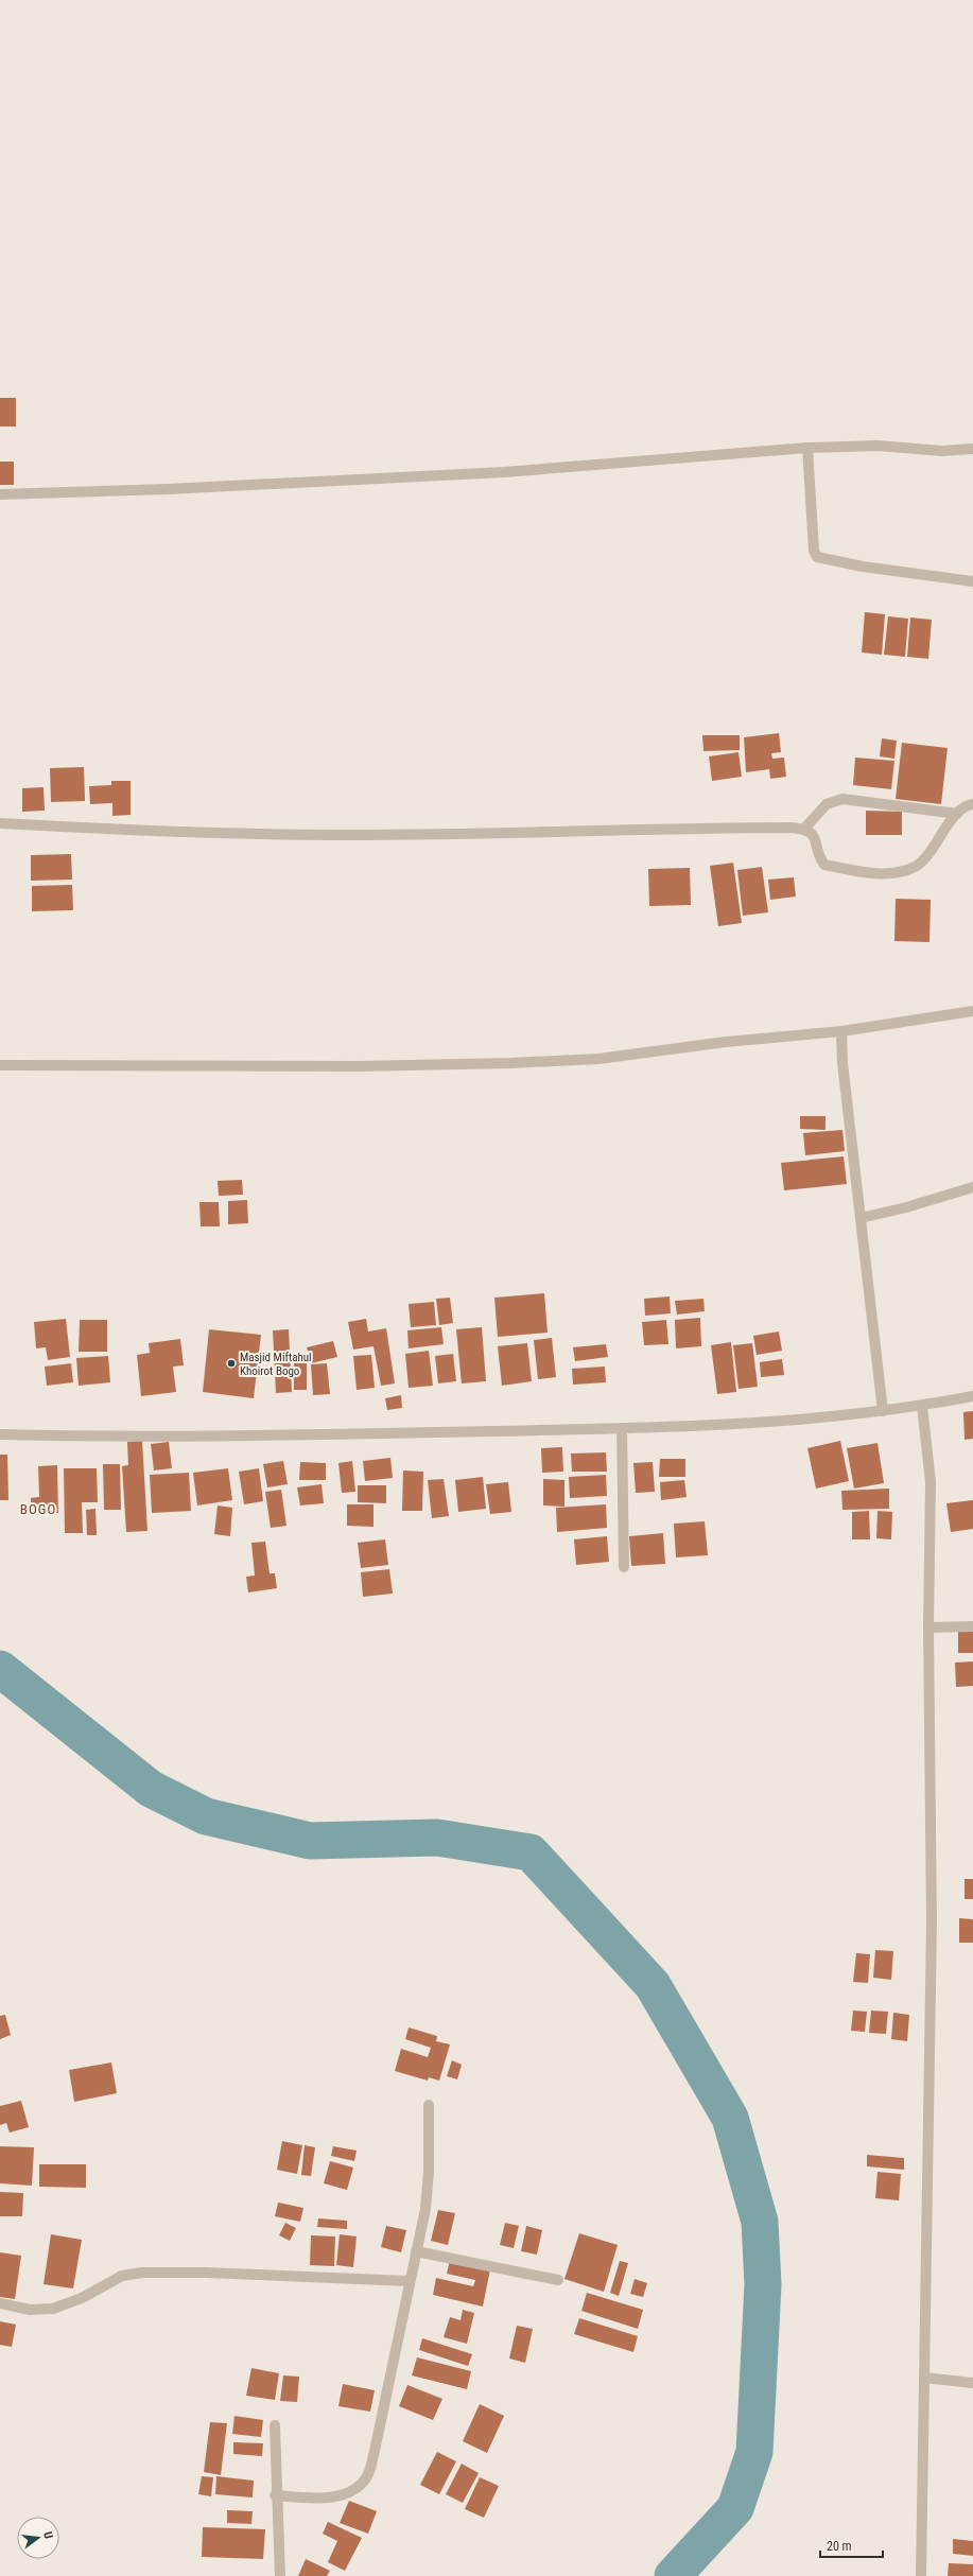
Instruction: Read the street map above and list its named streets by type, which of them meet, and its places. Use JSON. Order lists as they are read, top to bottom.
{
  "districts": ["BOGO"],
  "places": ["Masjid Miftahul Khoirot Bogo"],
  "scale_bar": "20 m",
  "north": "right"
}
